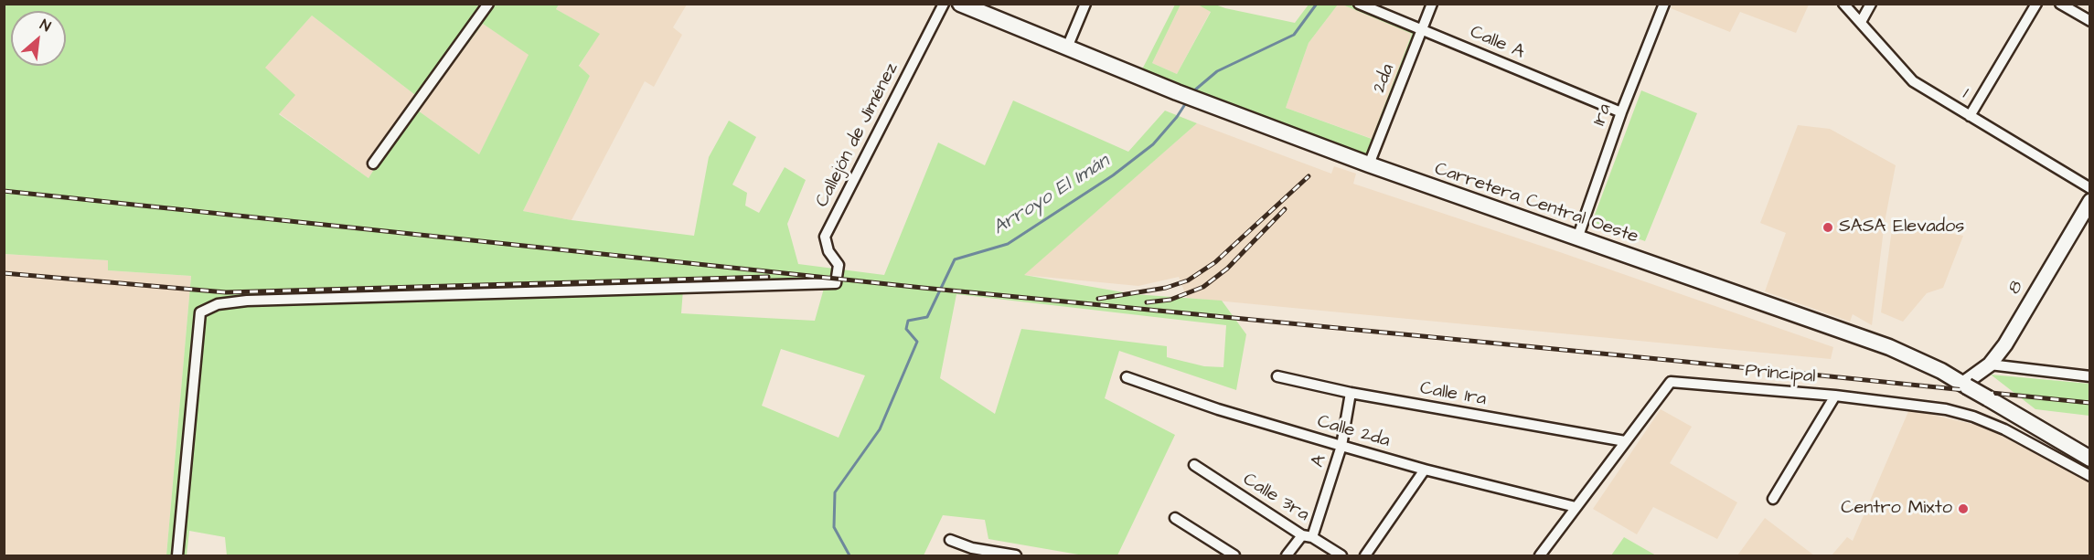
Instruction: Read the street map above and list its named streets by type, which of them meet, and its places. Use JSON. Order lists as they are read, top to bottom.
{
  "streets": {
    "main road": ["Carretera Central Oeste"],
    "street": [
      "Calle A",
      "2da",
      "1",
      "1ra",
      "Callejón de Jiménez",
      "8",
      "Principal",
      "Calle 1ra",
      "Calle 2da",
      "A",
      "Calle 3ra"
    ]
  },
  "crossings": [
    ["Calle A", "2da"],
    ["Calle A", "1ra"],
    ["2da", "Carretera Central Oeste"],
    ["1ra", "Carretera Central Oeste"],
    ["Carretera Central Oeste", "8"],
    ["Principal", "Calle 1ra"],
    ["Principal", "Calle 2da"],
    ["Calle 1ra", "A"],
    ["Calle 2da", "A"],
    ["A", "Calle 3ra"]
  ],
  "water": ["Arroyo El Imán"],
  "places": ["SASA Elevados", "Centro Mixto"],
  "north": "top right"
}
